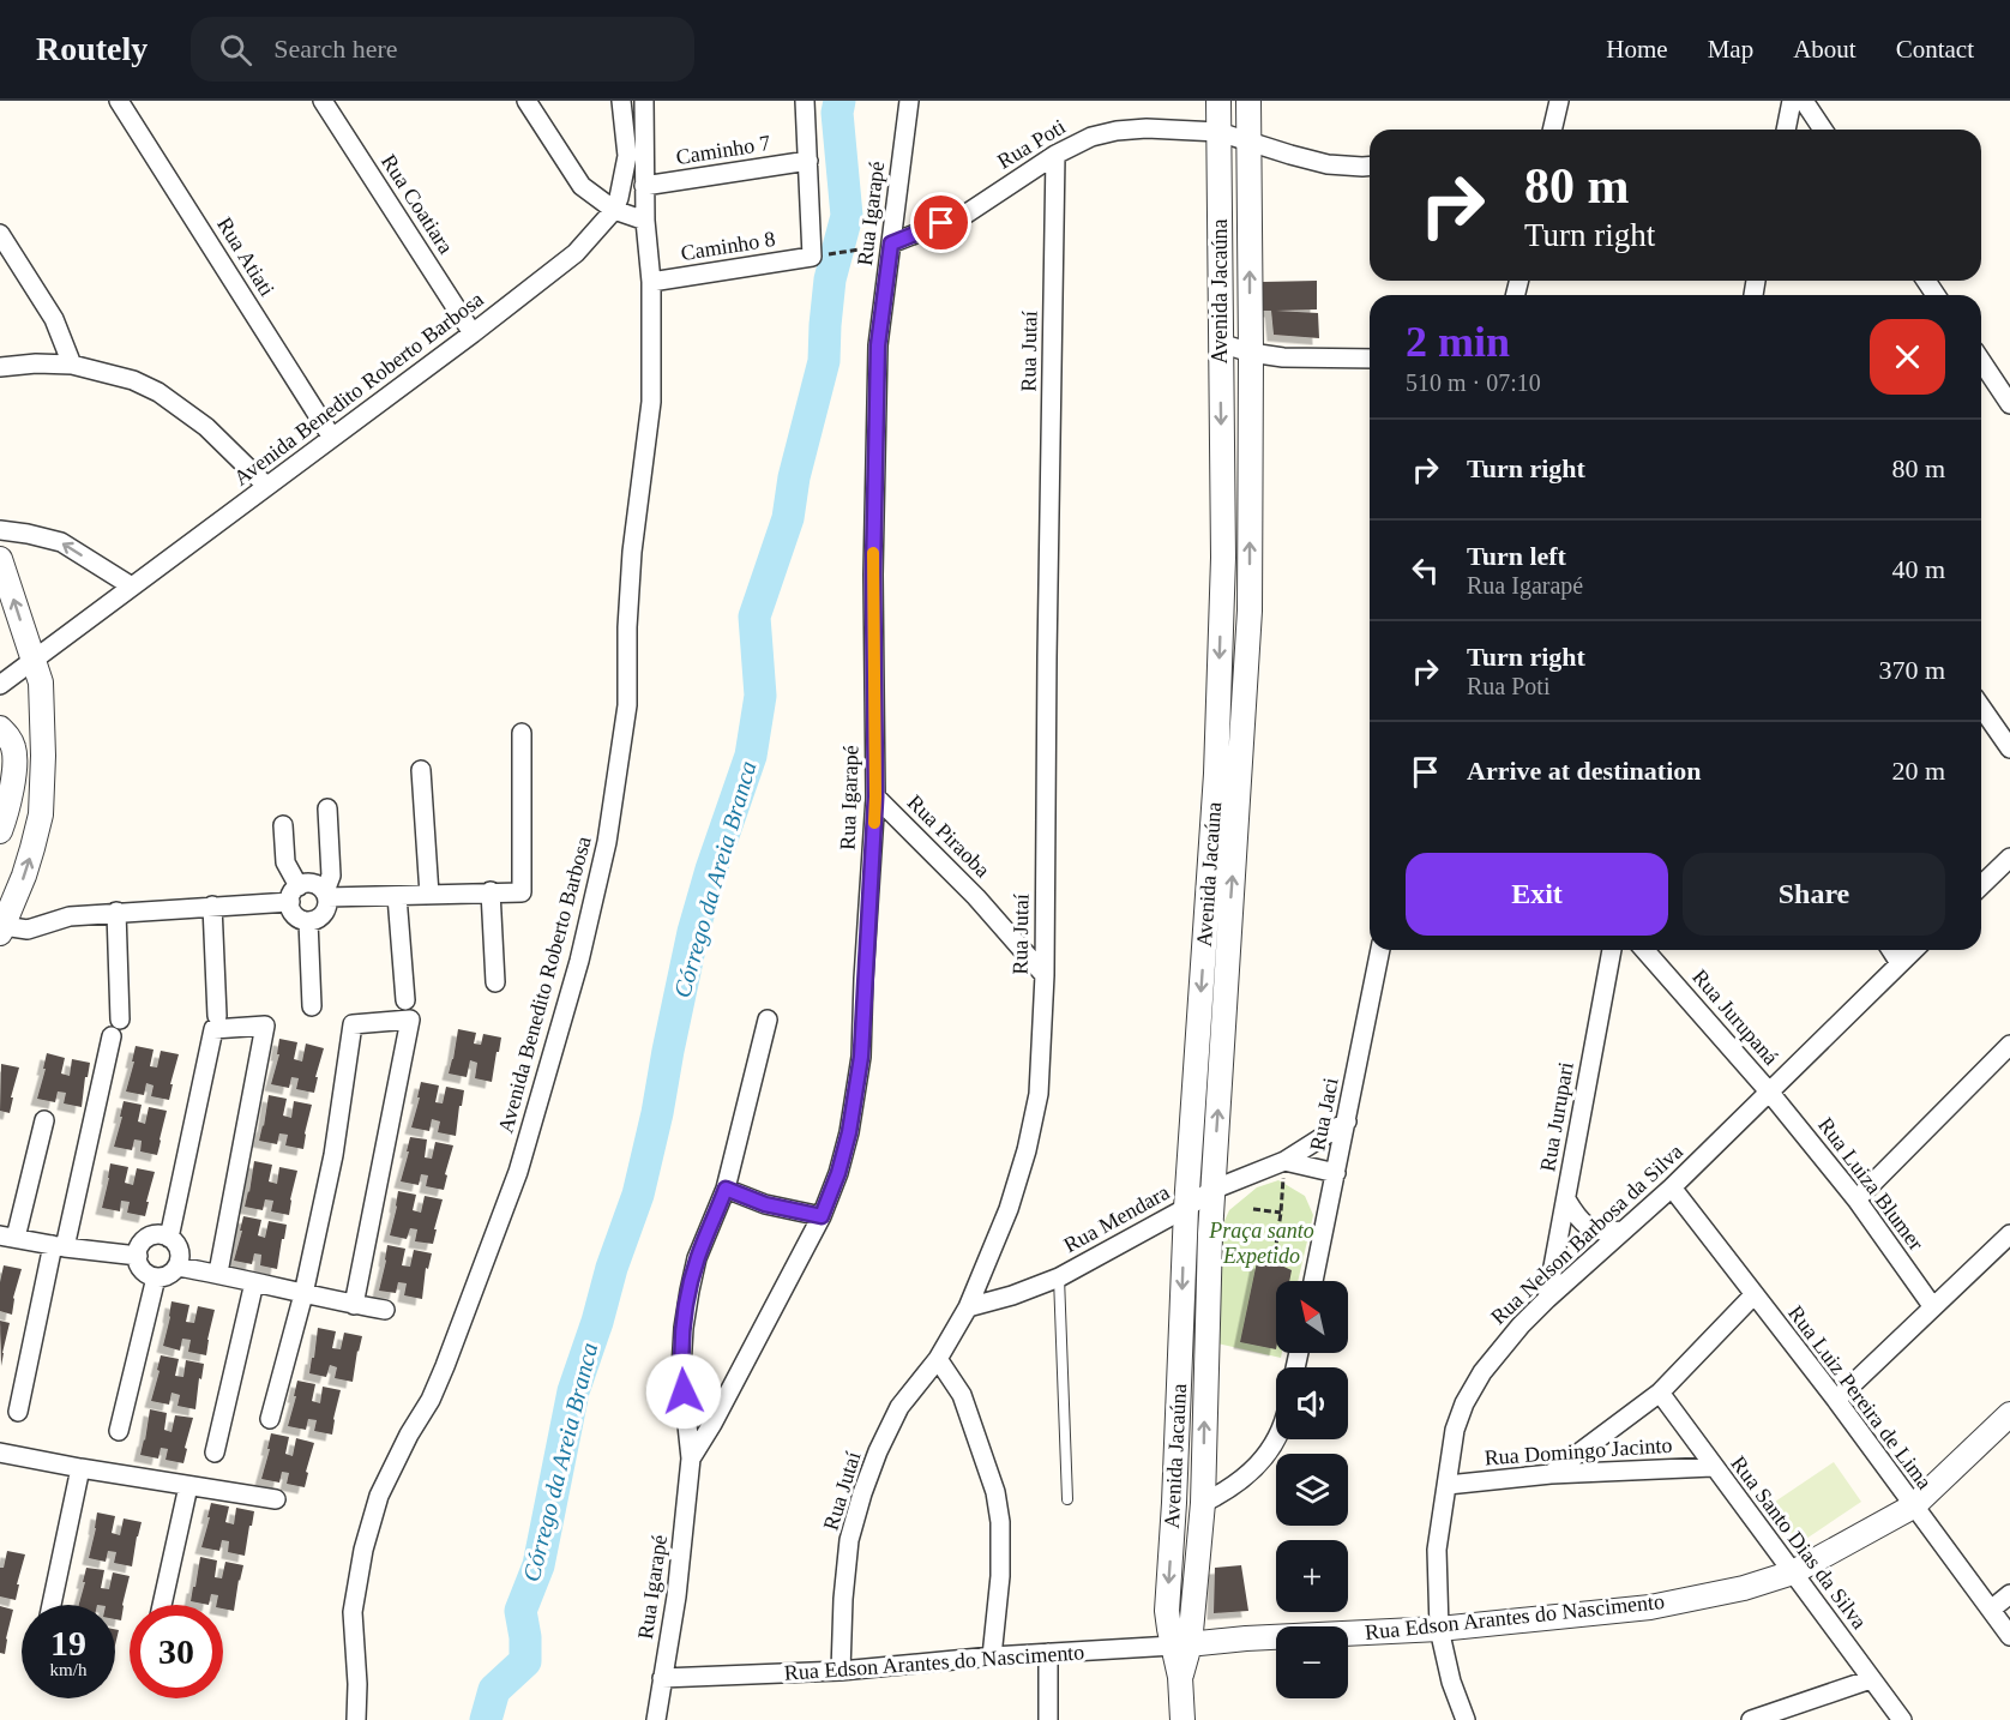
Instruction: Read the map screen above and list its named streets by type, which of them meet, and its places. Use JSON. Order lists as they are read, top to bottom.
{
  "streets": {
    "street": [
      "Rua Poti",
      "Caminho 7",
      "Rua Coatiara",
      "Rua Igarapé",
      "Caminho 8",
      "Rua Atiati",
      "Avenida Jacaúna",
      "Rua Jutaí",
      "Avenida Benedito Roberto Barbosa",
      "Rua Piraoba",
      "Rua Jurupaná",
      "Rua Jaci",
      "Rua Jurupari",
      "Rua Luiza Blumer",
      "Rua Mendara",
      "Rua Nelson Barbosa da Silva",
      "Rua Luiz Pereira de Lima",
      "Rua Domingo Jacinto",
      "Rua Santo Dias da Silva",
      "Rua Edson Arantes do Nascimento"
    ]
  },
  "crossings": [
    ["Rua Poti", "Rua Igarapé"],
    ["Rua Poti", "Avenida Jacaúna"],
    ["Rua Poti", "Rua Jutaí"],
    ["Caminho 7", "Avenida Benedito Roberto Barbosa"],
    ["Rua Coatiara", "Avenida Benedito Roberto Barbosa"],
    ["Rua Igarapé", "Rua Piraoba"],
    ["Rua Igarapé", "Rua Edson Arantes do Nascimento"],
    ["Caminho 8", "Avenida Benedito Roberto Barbosa"],
    ["Rua Atiati", "Avenida Benedito Roberto Barbosa"],
    ["Avenida Jacaúna", "Rua Mendara"],
    ["Avenida Jacaúna", "Rua Edson Arantes do Nascimento"],
    ["Rua Jutaí", "Rua Piraoba"],
    ["Rua Jutaí", "Rua Mendara"],
    ["Rua Jutaí", "Rua Edson Arantes do Nascimento"],
    ["Rua Jurupaná", "Rua Luiza Blumer"],
    ["Rua Jurupaná", "Rua Nelson Barbosa da Silva"],
    ["Rua Jaci", "Rua Mendara"],
    ["Rua Jurupari", "Rua Nelson Barbosa da Silva"],
    ["Rua Luiza Blumer", "Rua Nelson Barbosa da Silva"],
    ["Rua Nelson Barbosa da Silva", "Rua Luiz Pereira de Lima"],
    ["Rua Nelson Barbosa da Silva", "Rua Domingo Jacinto"],
    ["Rua Nelson Barbosa da Silva", "Rua Edson Arantes do Nascimento"],
    ["Rua Luiz Pereira de Lima", "Rua Edson Arantes do Nascimento"],
    ["Rua Domingo Jacinto", "Rua Santo Dias da Silva"],
    ["Rua Santo Dias da Silva", "Rua Edson Arantes do Nascimento"]
  ],
  "water": ["Córrego da Areia Branca"],
  "parks": ["Praça santo Expetido"],
  "north": "top left",
  "page": {
    "header": "Routely",
    "search": "Search here",
    "nav": [
      "Home",
      "Map",
      "About",
      "Contact"
    ],
    "turn": ["80 m", "Turn right"],
    "heading": ["2 min", "510 m · 07:10"],
    "list": [
      {
        "name": "Turn right",
        "value": "80 m"
      },
      {
        "name": "Turn left",
        "note": "Rua Igarapé",
        "value": "40 m"
      },
      {
        "name": "Turn right",
        "note": "Rua Poti",
        "value": "370 m"
      },
      {
        "name": "Arrive at destination",
        "value": "20 m"
      }
    ],
    "buttons": ["Exit", "Share"],
    "map_buttons": ["+", "−"],
    "speed": "19 km/h",
    "limit": "30"
  }
}
